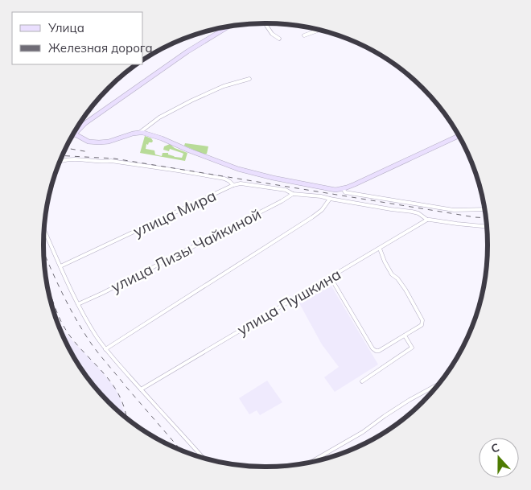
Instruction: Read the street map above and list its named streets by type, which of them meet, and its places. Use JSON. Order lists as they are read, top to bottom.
{
  "streets": {
    "street": ["улица Мира", "улица Лизы Чайкиной", "улица Пушкина"]
  },
  "crossings": [
    ["улица Мира", "улица Лизы Чайкиной"],
    ["улица Мира", "улица Пушкина"]
  ],
  "legend": ["Улица", "Железная дорога"],
  "north": "top"
}
